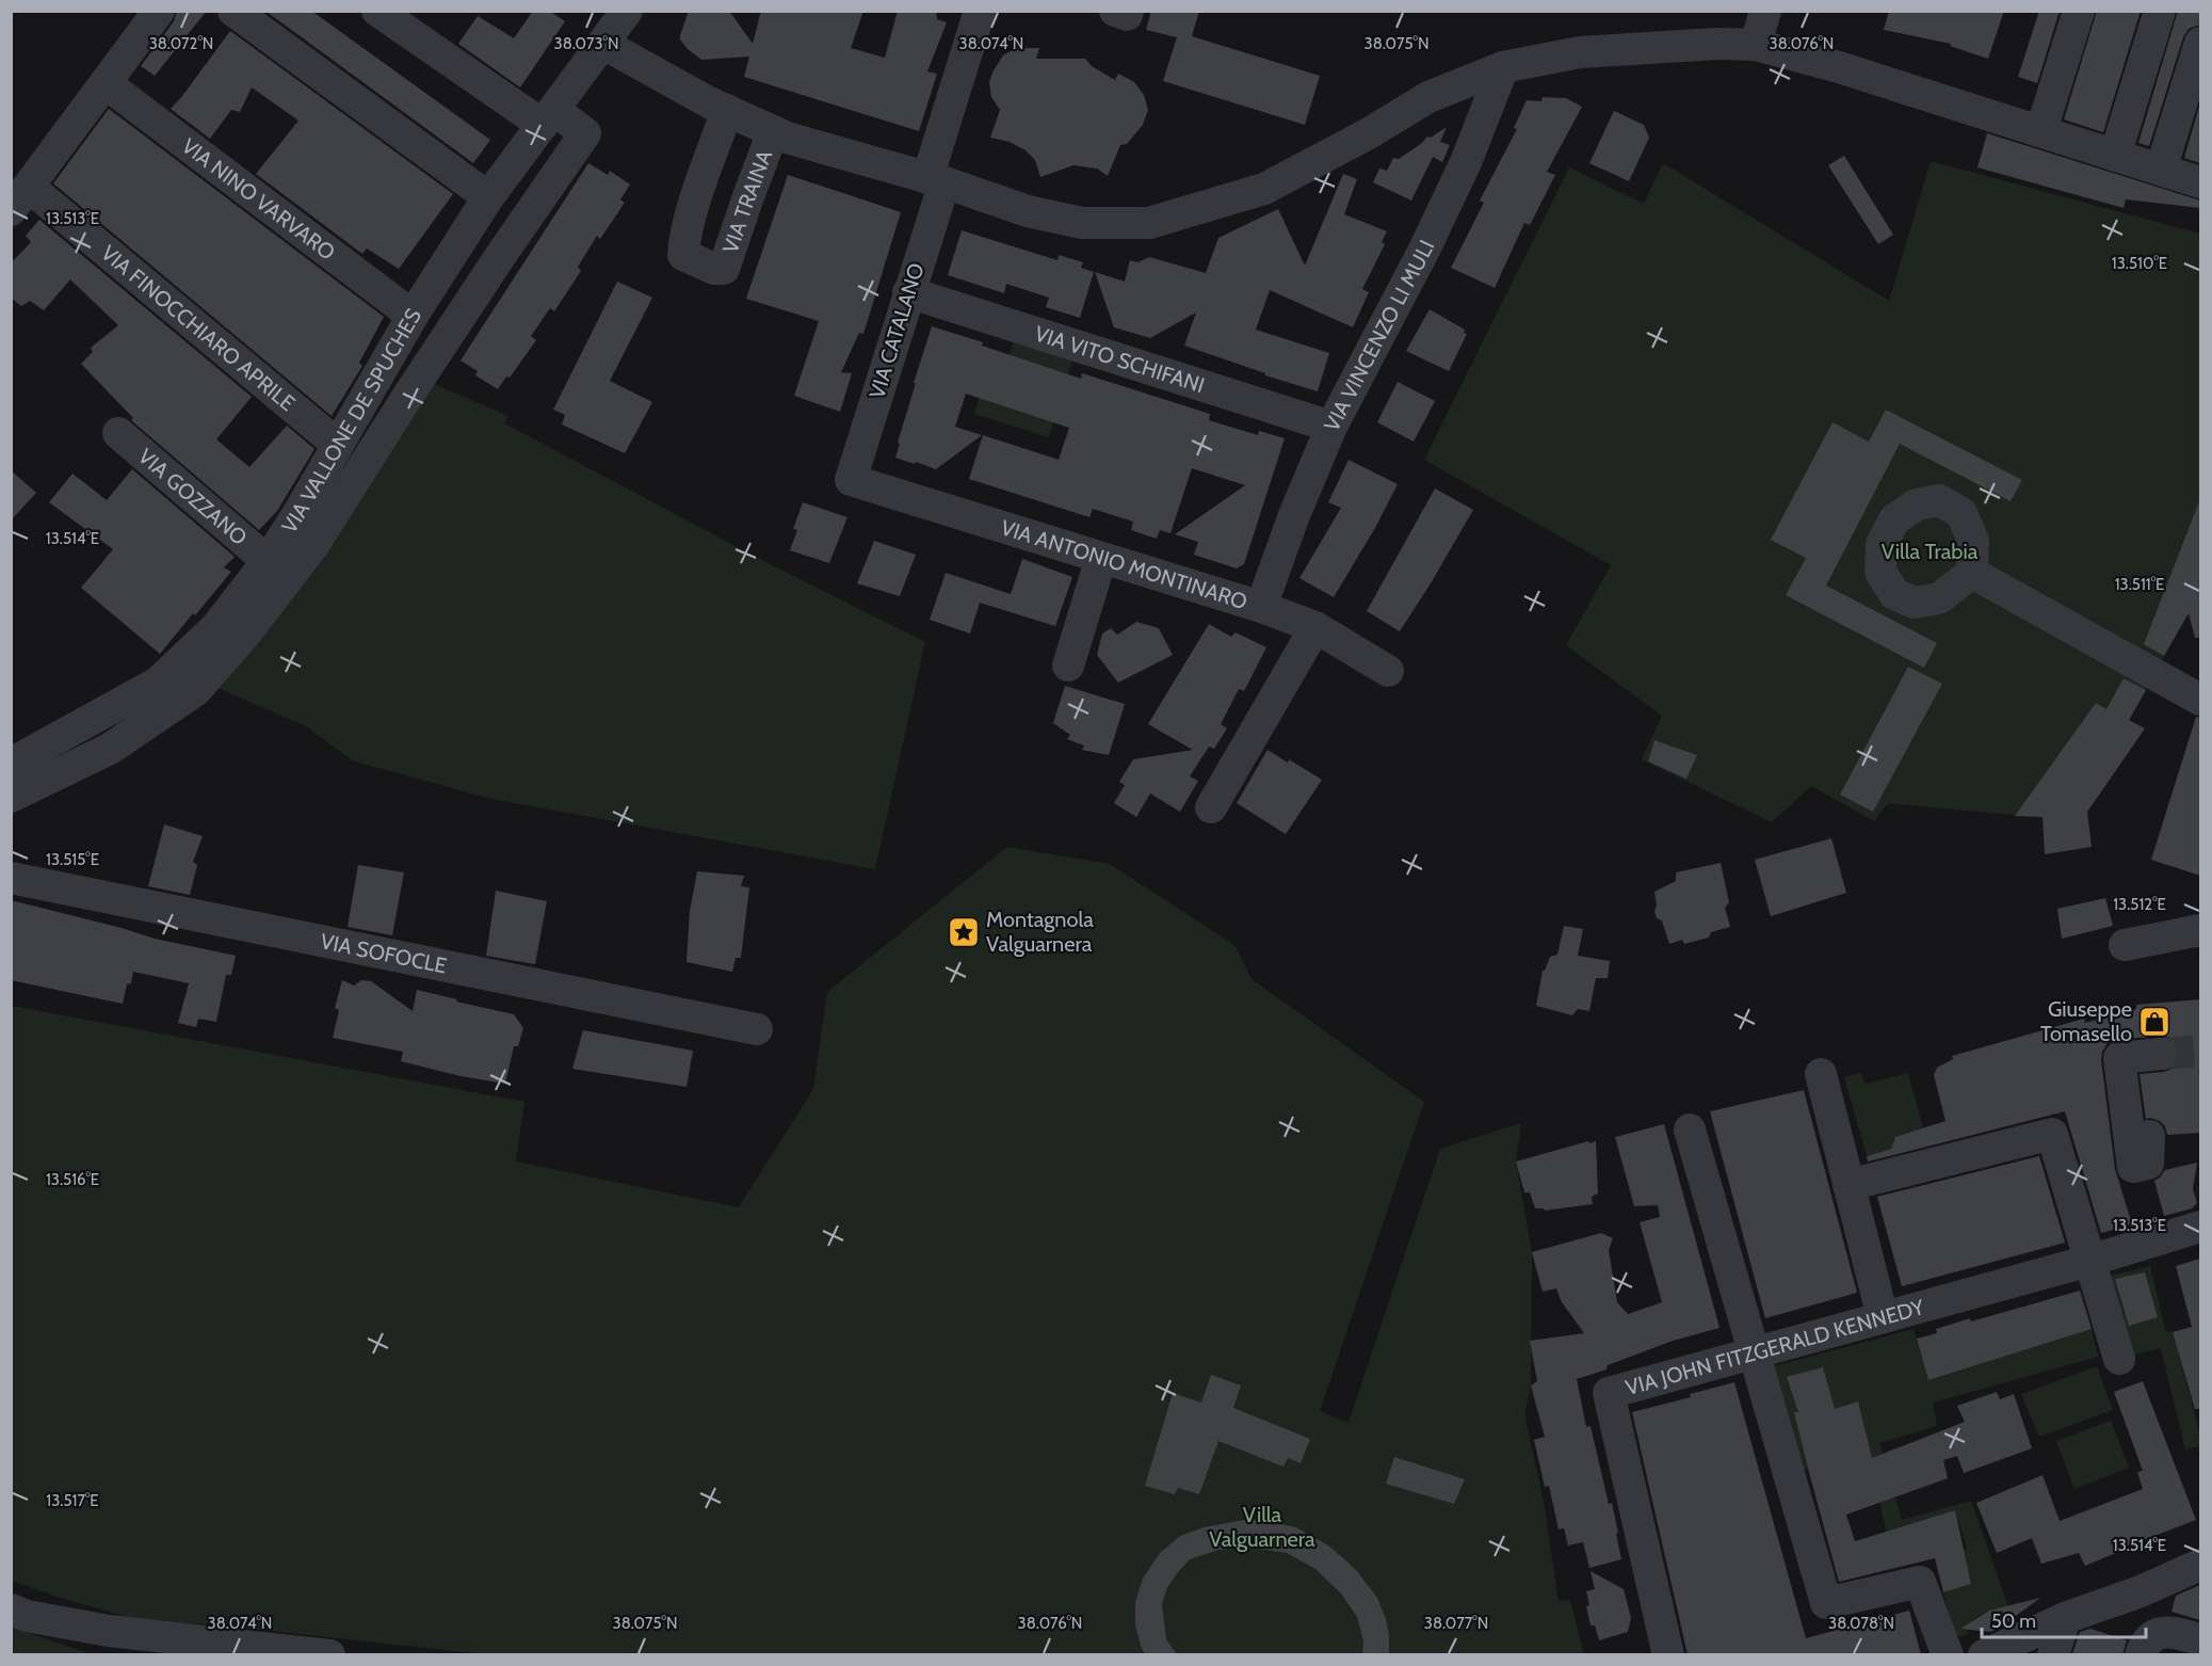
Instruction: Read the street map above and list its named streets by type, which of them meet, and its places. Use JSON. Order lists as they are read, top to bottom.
{
  "streets": {
    "street": [
      "VIA NINO VARVARO",
      "VIA TRAINA",
      "VIA FINOCCHIARO APRILE",
      "VIA CATALANO",
      "VIA VINCENZO LI MULI",
      "VIA VITO SCHIFANI",
      "VIA VALLONE DE SPUCHES",
      "VIA GOZZANO",
      "VIA ANTONIO MONTINARO",
      "VIA SOFOCLE",
      "VIA JOHN FITZGERALD KENNEDY"
    ]
  },
  "crossings": [
    ["VIA NINO VARVARO", "VIA VALLONE DE SPUCHES"],
    ["VIA FINOCCHIARO APRILE", "VIA VALLONE DE SPUCHES"],
    ["VIA CATALANO", "VIA VITO SCHIFANI"],
    ["VIA CATALANO", "VIA ANTONIO MONTINARO"],
    ["VIA VINCENZO LI MULI", "VIA VITO SCHIFANI"],
    ["VIA VINCENZO LI MULI", "VIA ANTONIO MONTINARO"],
    ["VIA VALLONE DE SPUCHES", "VIA GOZZANO"]
  ],
  "parks": ["Villa Trabia", "Villa Valguarnera"],
  "places": {
    "place": ["Montagnola Valguarnera"],
    "shop": ["Giuseppe Tomasello"]
  },
  "scale_bar": "50 m",
  "coordinates": [
    "38.072°N",
    "38.073°N",
    "38.074°N",
    "38.075°N",
    "38.076°N",
    "13.513°E",
    "13.510°E",
    "13.514°E",
    "13.511°E",
    "13.515°E",
    "13.512°E",
    "13.516°E",
    "13.517°E",
    "38.077°N",
    "38.078°N"
  ]
}
